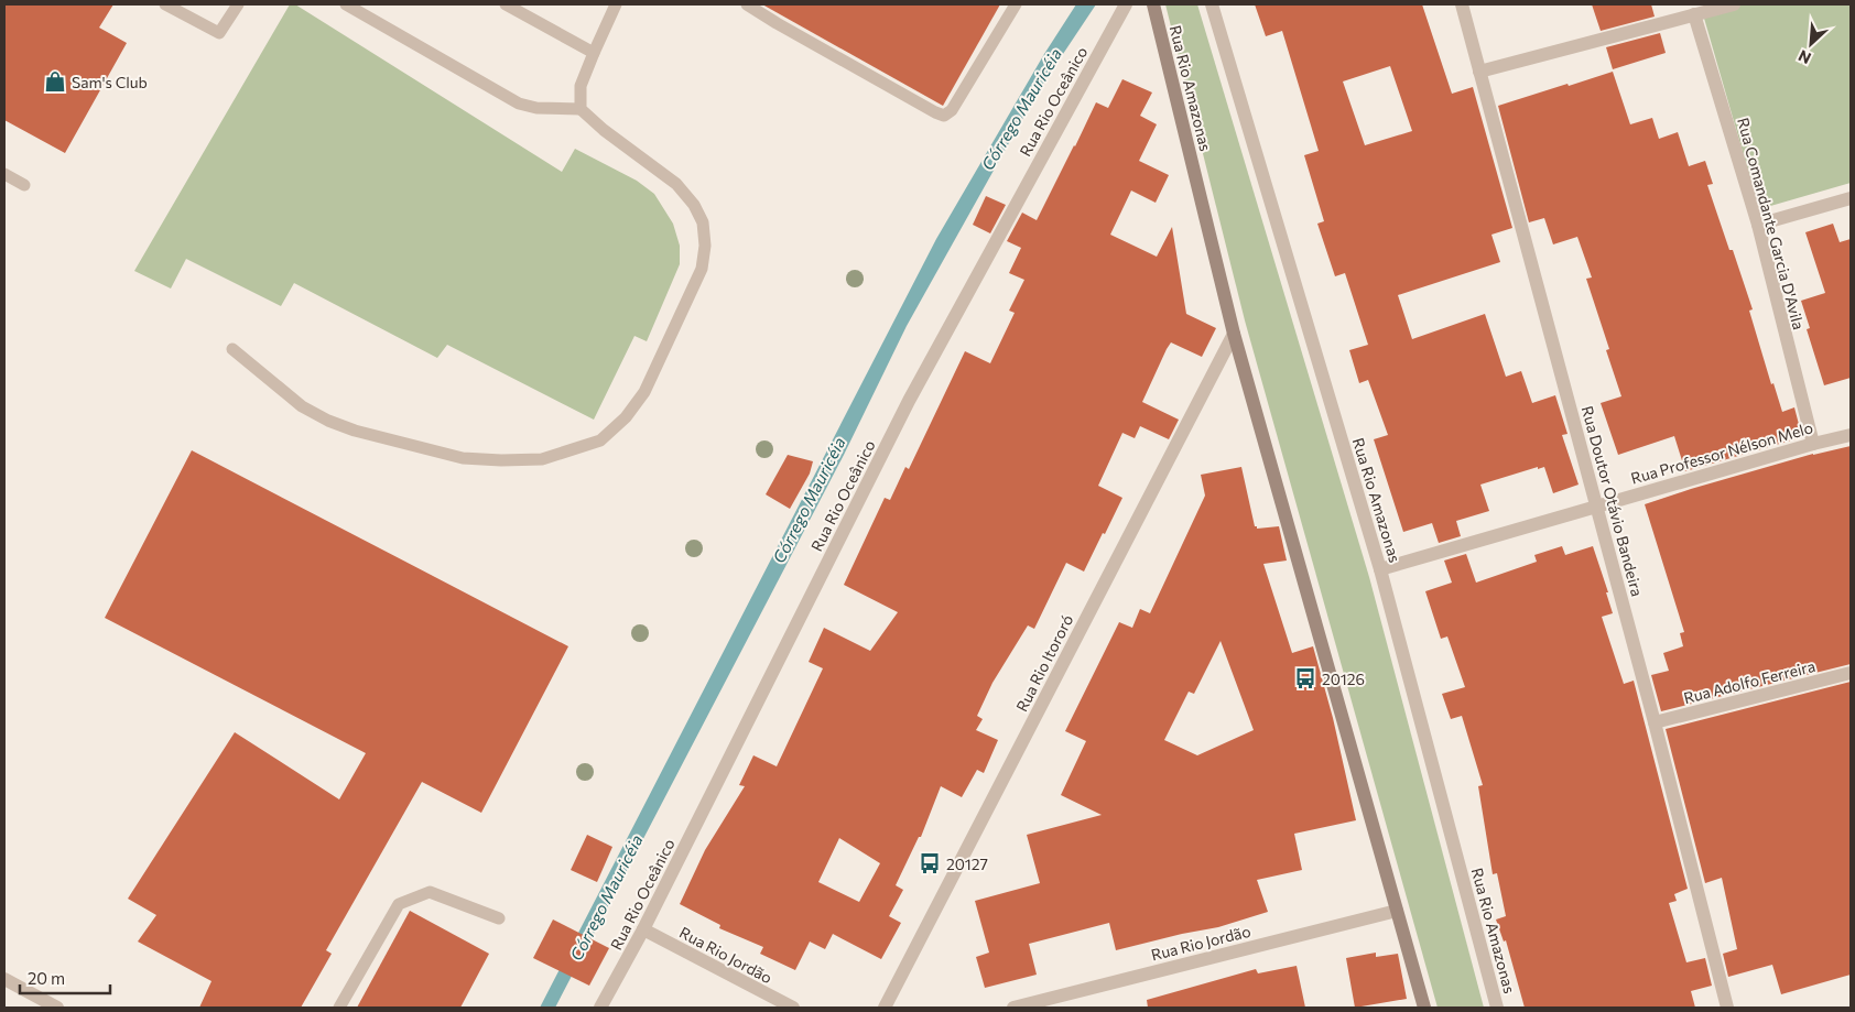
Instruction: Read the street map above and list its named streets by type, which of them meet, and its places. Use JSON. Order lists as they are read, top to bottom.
{
  "streets": {
    "street": [
      "Rua Rio Amazonas",
      "Rua Rio Oceânico",
      "Rua Comandante Garcia D'Avila",
      "Rua Professor Nélson Melo",
      "Rua Doutor Otávio Bandeira",
      "Rua Rio Itororó",
      "Rua Adolfo Ferreira",
      "Rua Rio Jordão"
    ]
  },
  "crossings": [
    ["Rua Rio Amazonas", "Rua Professor Nélson Melo"],
    ["Rua Rio Amazonas", "Rua Rio Itororó"],
    ["Rua Rio Amazonas", "Rua Rio Jordão"],
    ["Rua Rio Oceânico", "Rua Rio Jordão"],
    ["Rua Comandante Garcia D'Avila", "Rua Professor Nélson Melo"],
    ["Rua Professor Nélson Melo", "Rua Doutor Otávio Bandeira"],
    ["Rua Doutor Otávio Bandeira", "Rua Adolfo Ferreira"]
  ],
  "water": ["Córrego Mauricéia"],
  "places": {
    "shop": ["Sam's Club"],
    "bus stop": ["20126", "20127"]
  },
  "scale_bar": "20 m",
  "north": "bottom left"
}
